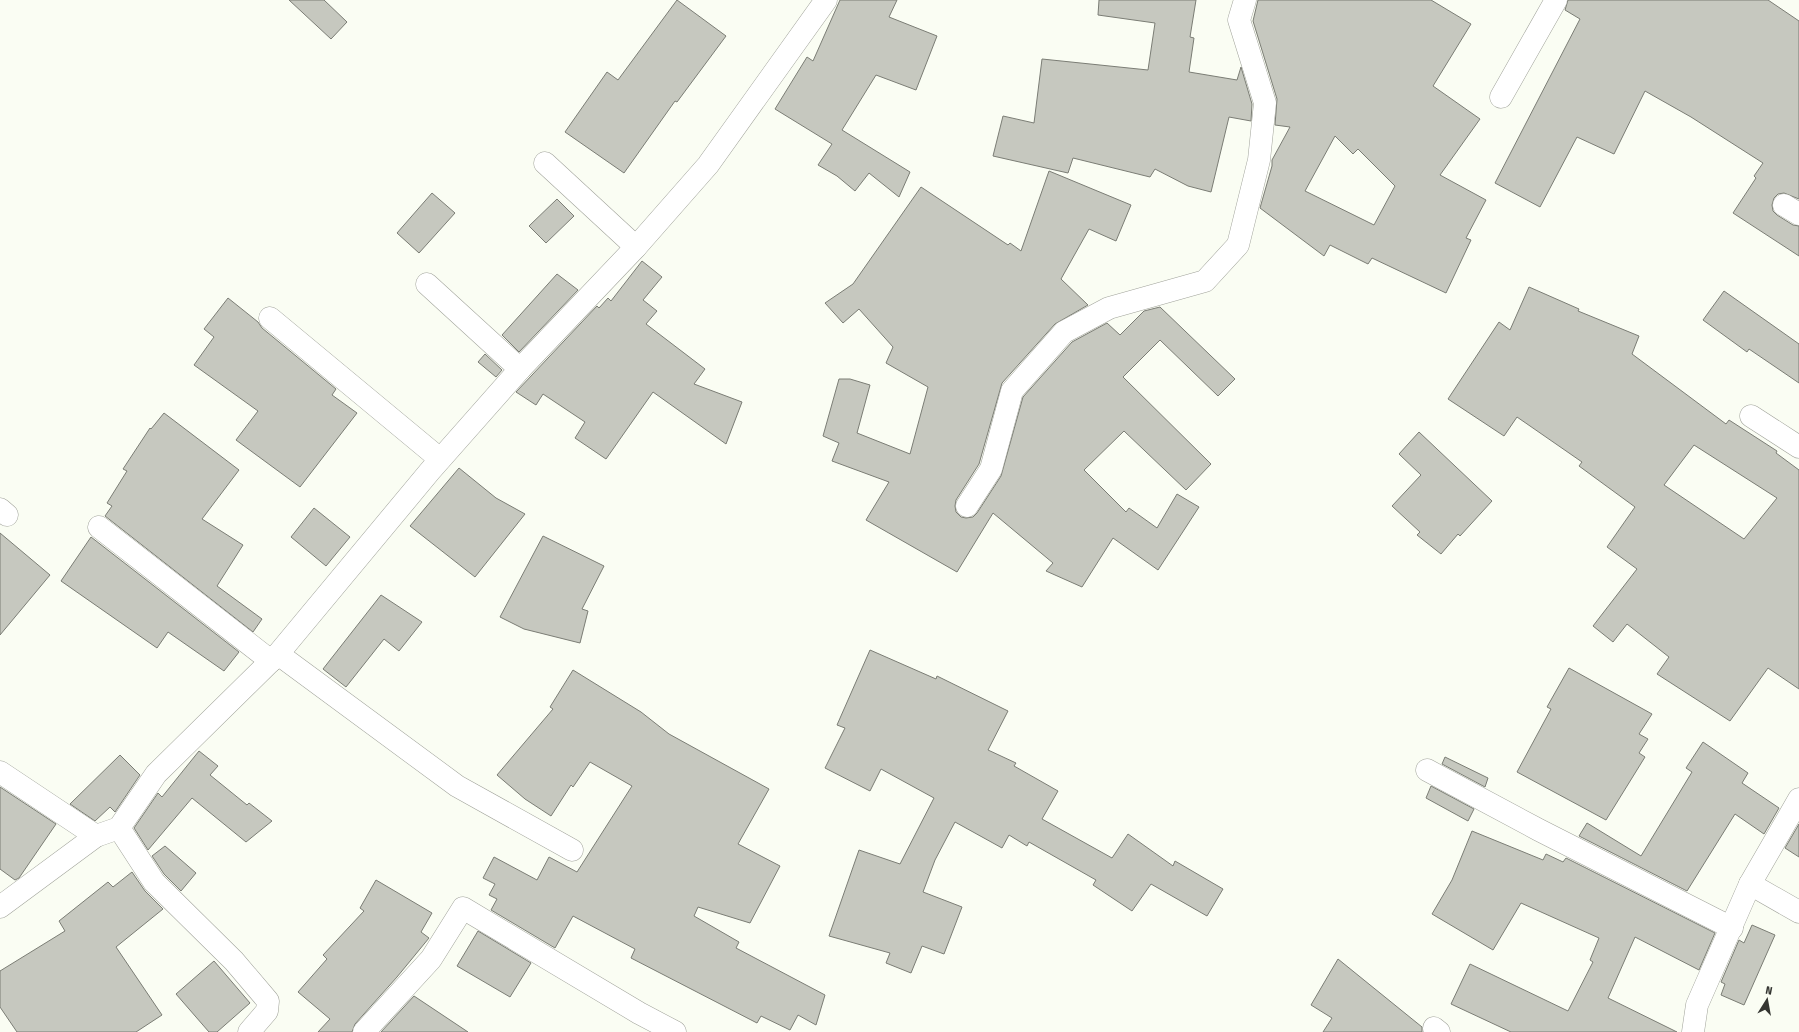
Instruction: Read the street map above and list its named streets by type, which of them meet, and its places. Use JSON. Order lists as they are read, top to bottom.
{
  "north": "top"
}
